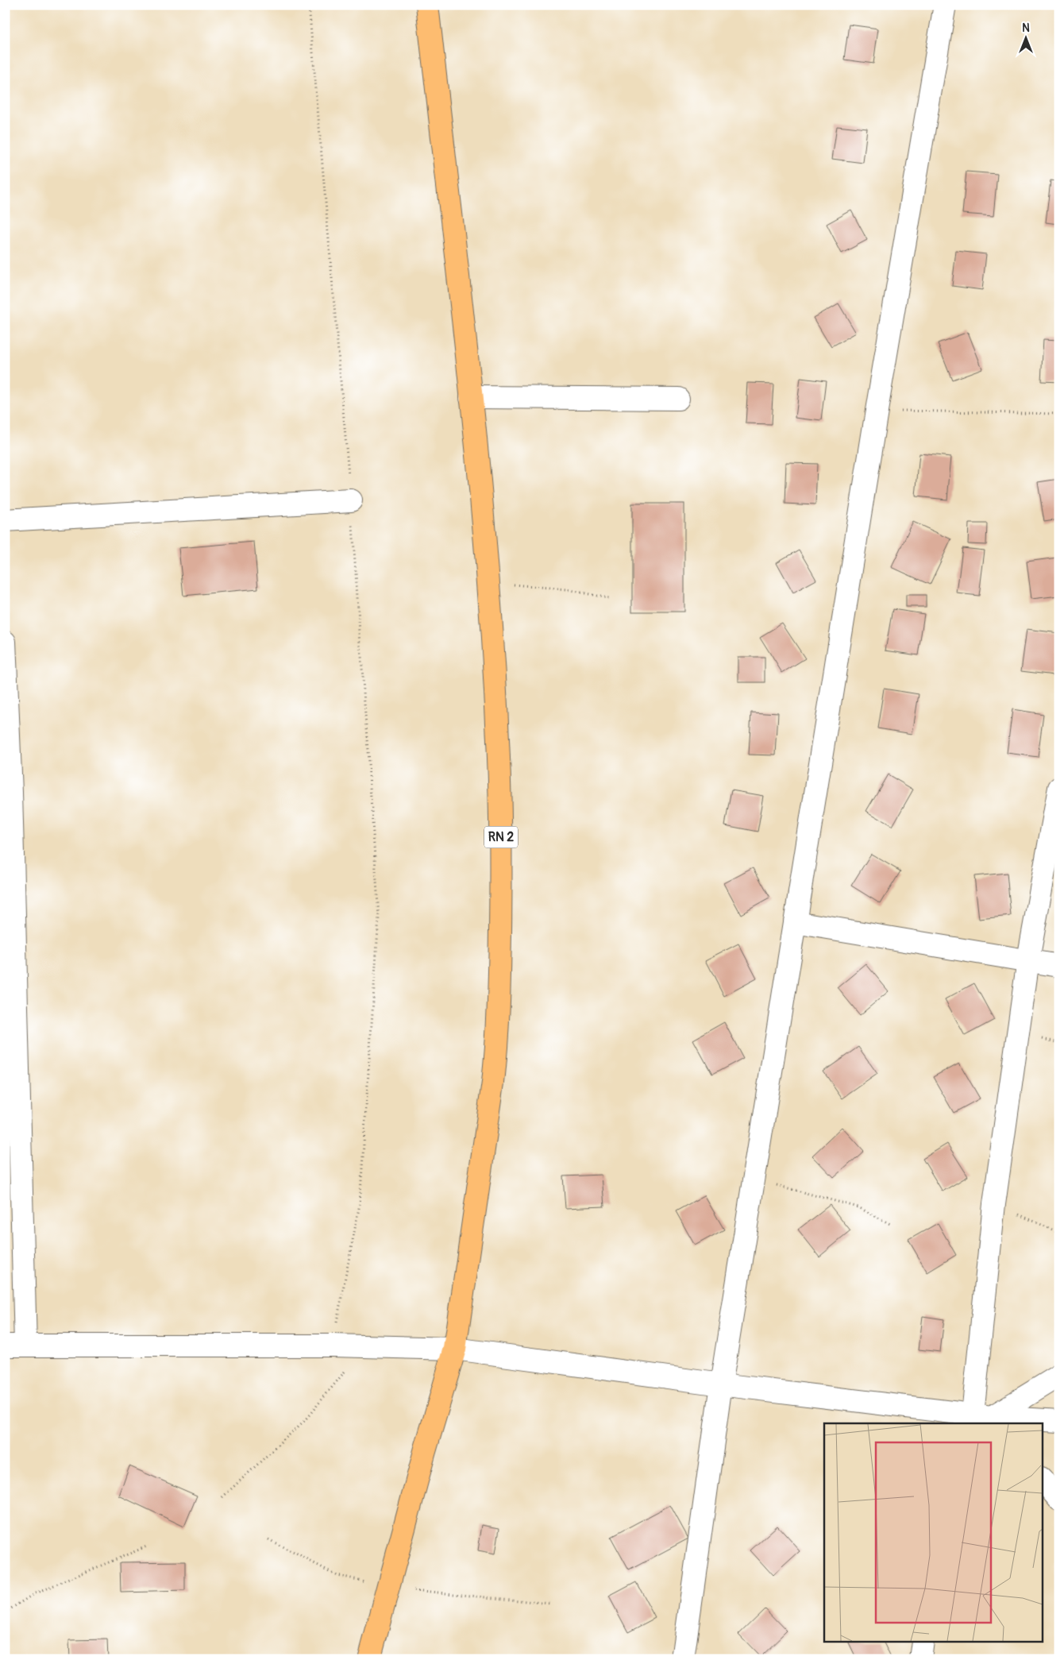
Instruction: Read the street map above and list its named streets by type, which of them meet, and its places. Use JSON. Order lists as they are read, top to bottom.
{
  "streets": {
    "main road": ["RN 2"]
  },
  "north": "top"
}
